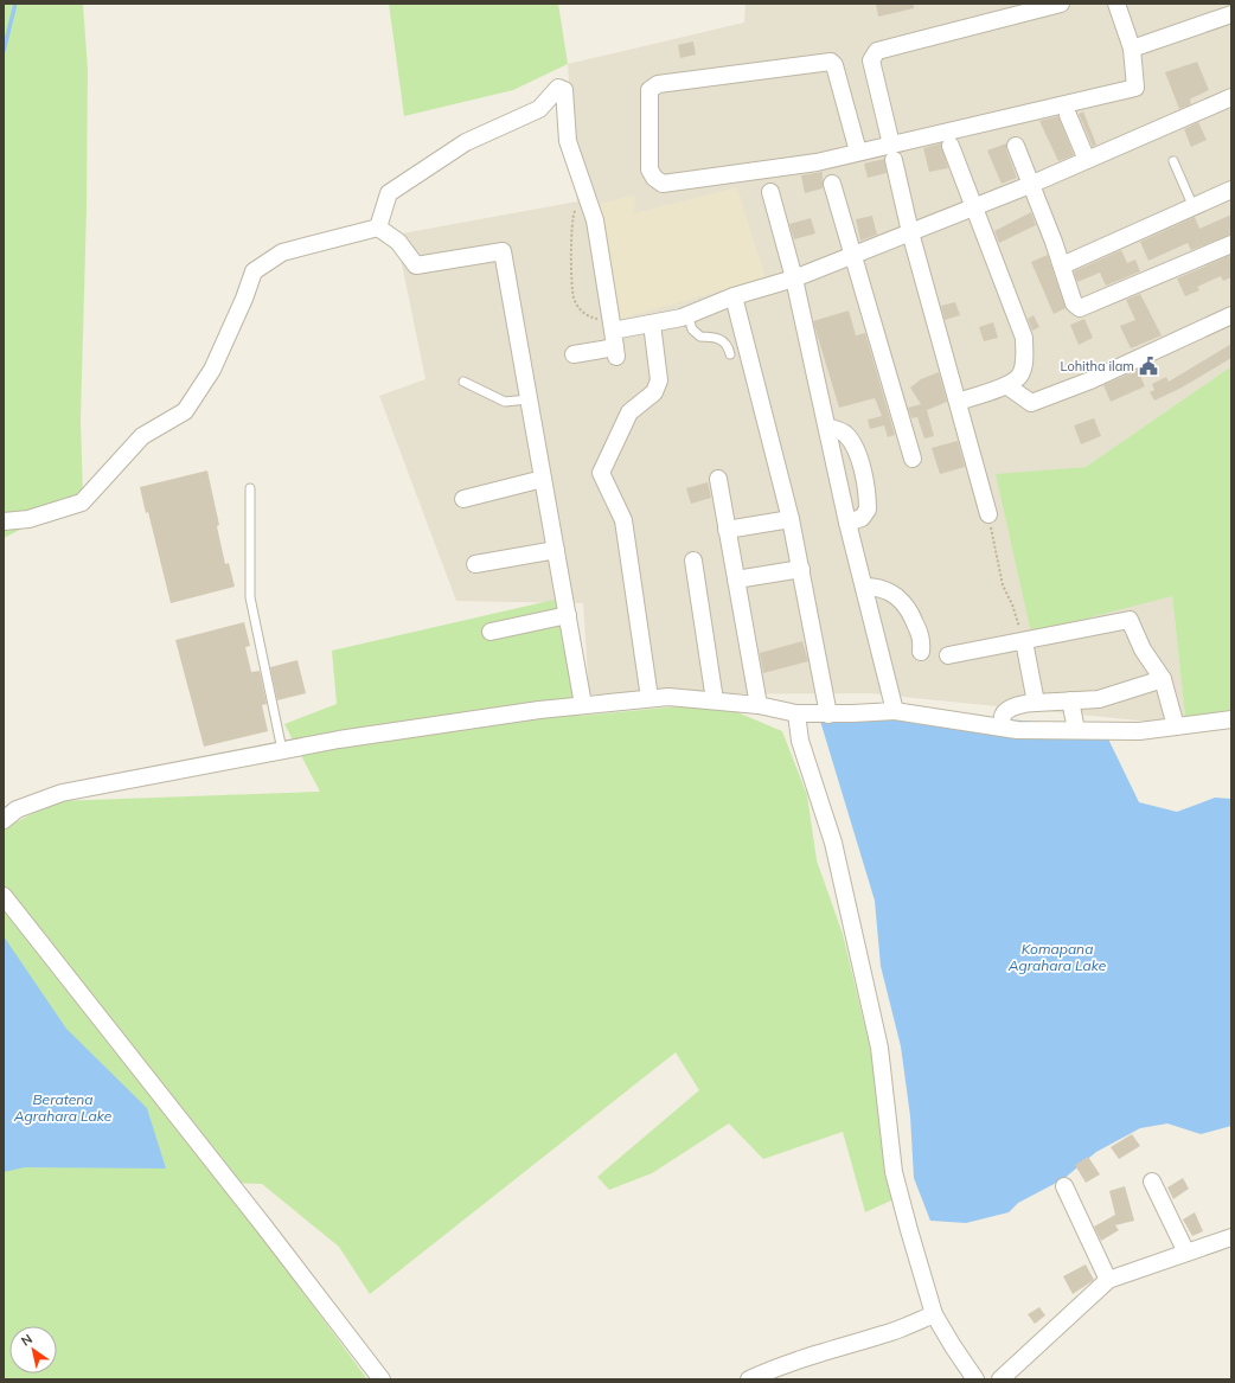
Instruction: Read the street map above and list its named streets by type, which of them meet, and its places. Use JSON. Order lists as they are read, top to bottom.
{
  "water": ["Komapana Agrahara Lake", "Beratena Agrahara Lake"],
  "places": {
    "public building": ["Lohitha ilam"]
  },
  "north": "top left"
}
